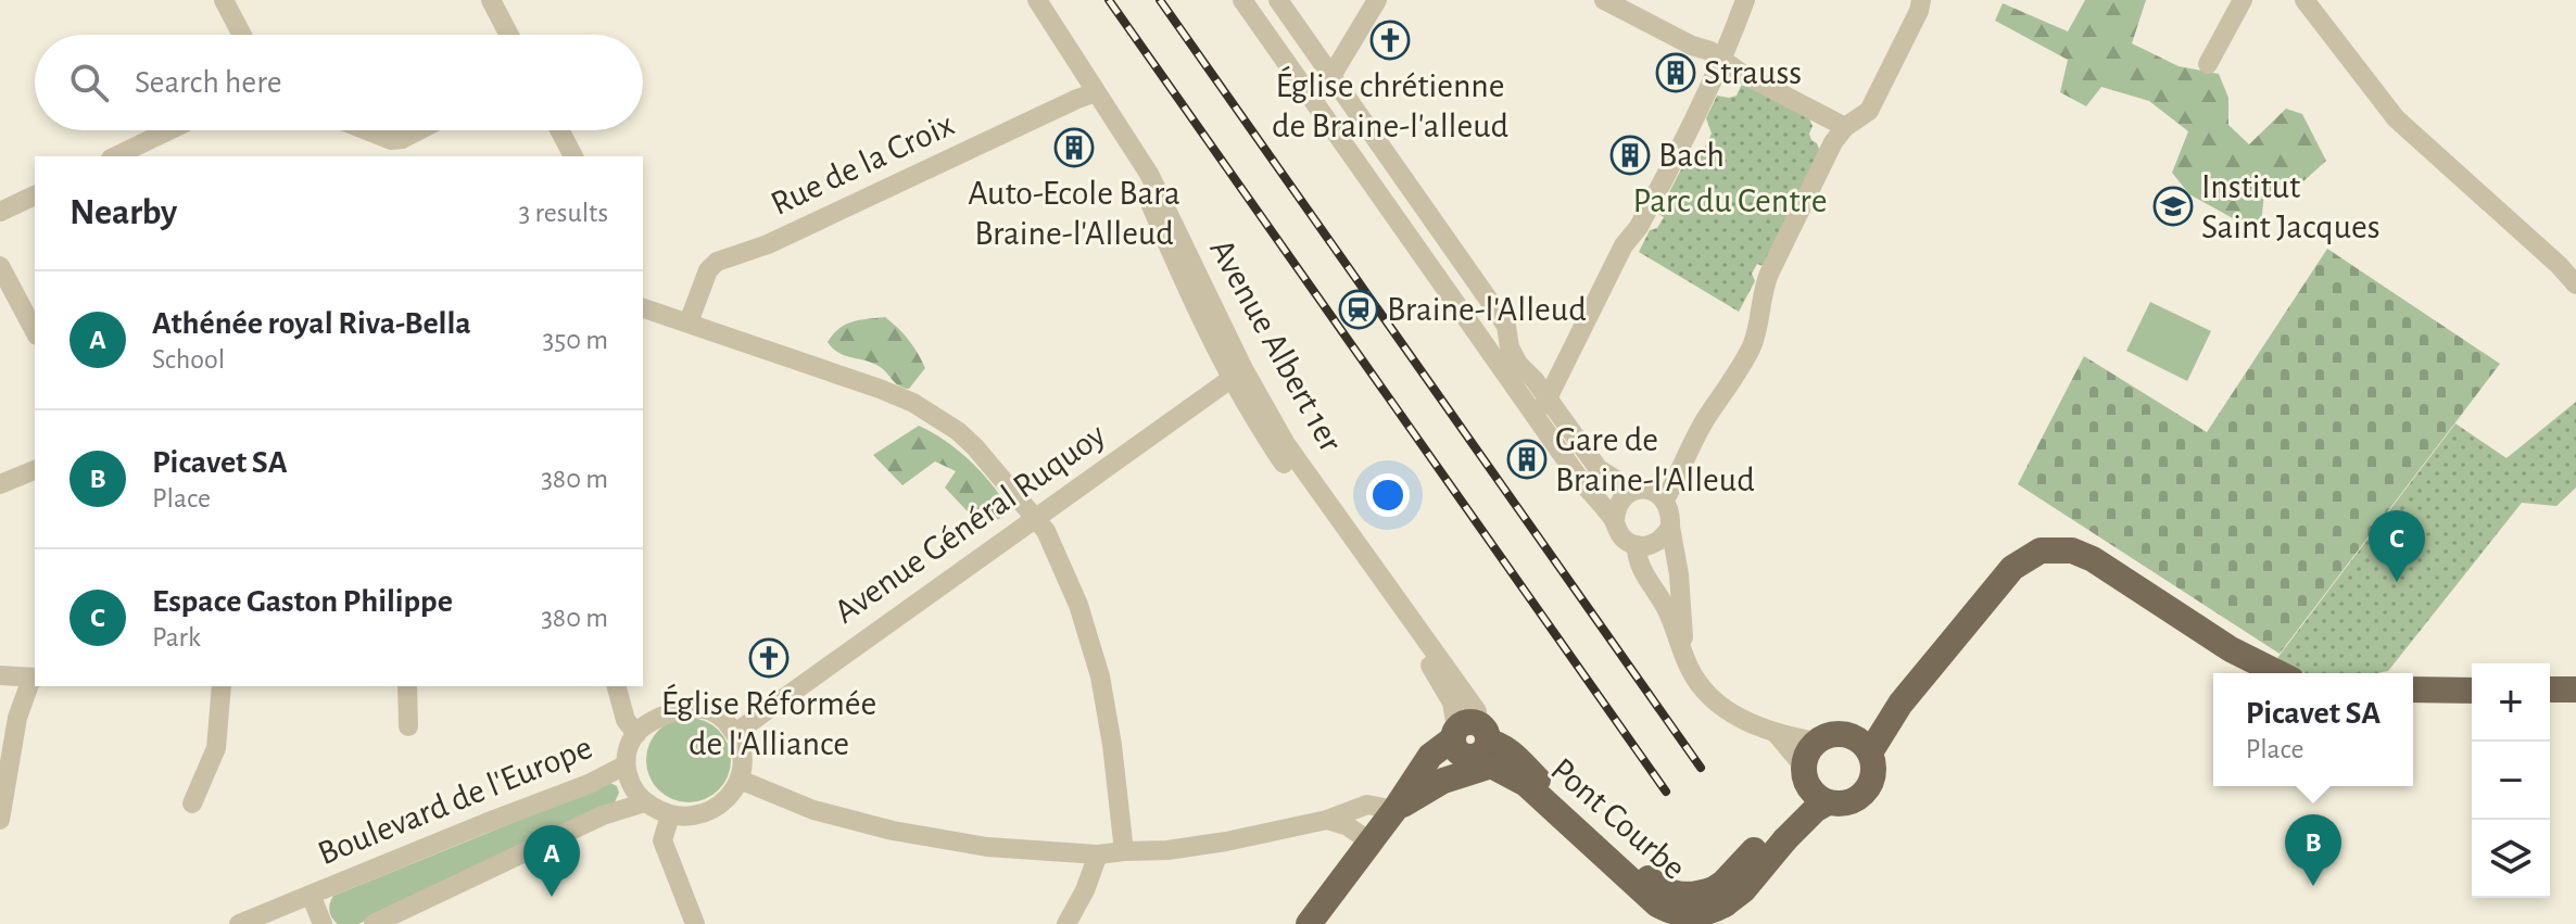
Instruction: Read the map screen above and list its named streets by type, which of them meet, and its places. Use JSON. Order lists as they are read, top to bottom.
{
  "streets": {
    "main road": ["Pont Courbe"],
    "street": [
      "Rue de la Croix",
      "Avenue Albert 1er",
      "Avenue Général Ruquoy",
      "Boulevard de l'Europe"
    ]
  },
  "crossings": [
    ["Rue de la Croix", "Avenue Albert 1er"],
    ["Avenue Albert 1er", "Avenue Général Ruquoy"],
    ["Avenue Albert 1er", "Pont Courbe"],
    ["Avenue Général Ruquoy", "Boulevard de l'Europe"]
  ],
  "parks": ["Parc du Centre"],
  "places": {
    "church": ["Église chrétienne de Braine-l'alleud", "Église Réformée de l'Alliance"],
    "building": [
      "Strauss",
      "Auto-Ecole Bara Braine-l'Alleud",
      "Bach",
      "Gare de Braine-l'Alleud"
    ],
    "school or university": ["Institut Saint Jacques"],
    "station": ["Braine-l'Alleud"]
  },
  "page": {
    "search": "Search here",
    "heading": ["Nearby", "3 results"],
    "list": [
      {
        "mark": "A",
        "name": "Athénée royal Riva-Bella",
        "note": "School",
        "value": "350 m"
      },
      {
        "mark": "B",
        "name": "Picavet SA",
        "note": "Place",
        "value": "380 m"
      },
      {
        "mark": "C",
        "name": "Espace Gaston Philippe",
        "note": "Park",
        "value": "380 m"
      }
    ],
    "pins": ["C", "B", "A"],
    "map_buttons": ["+", "−"],
    "popup": ["Picavet SA", "Place"]
  }
}
